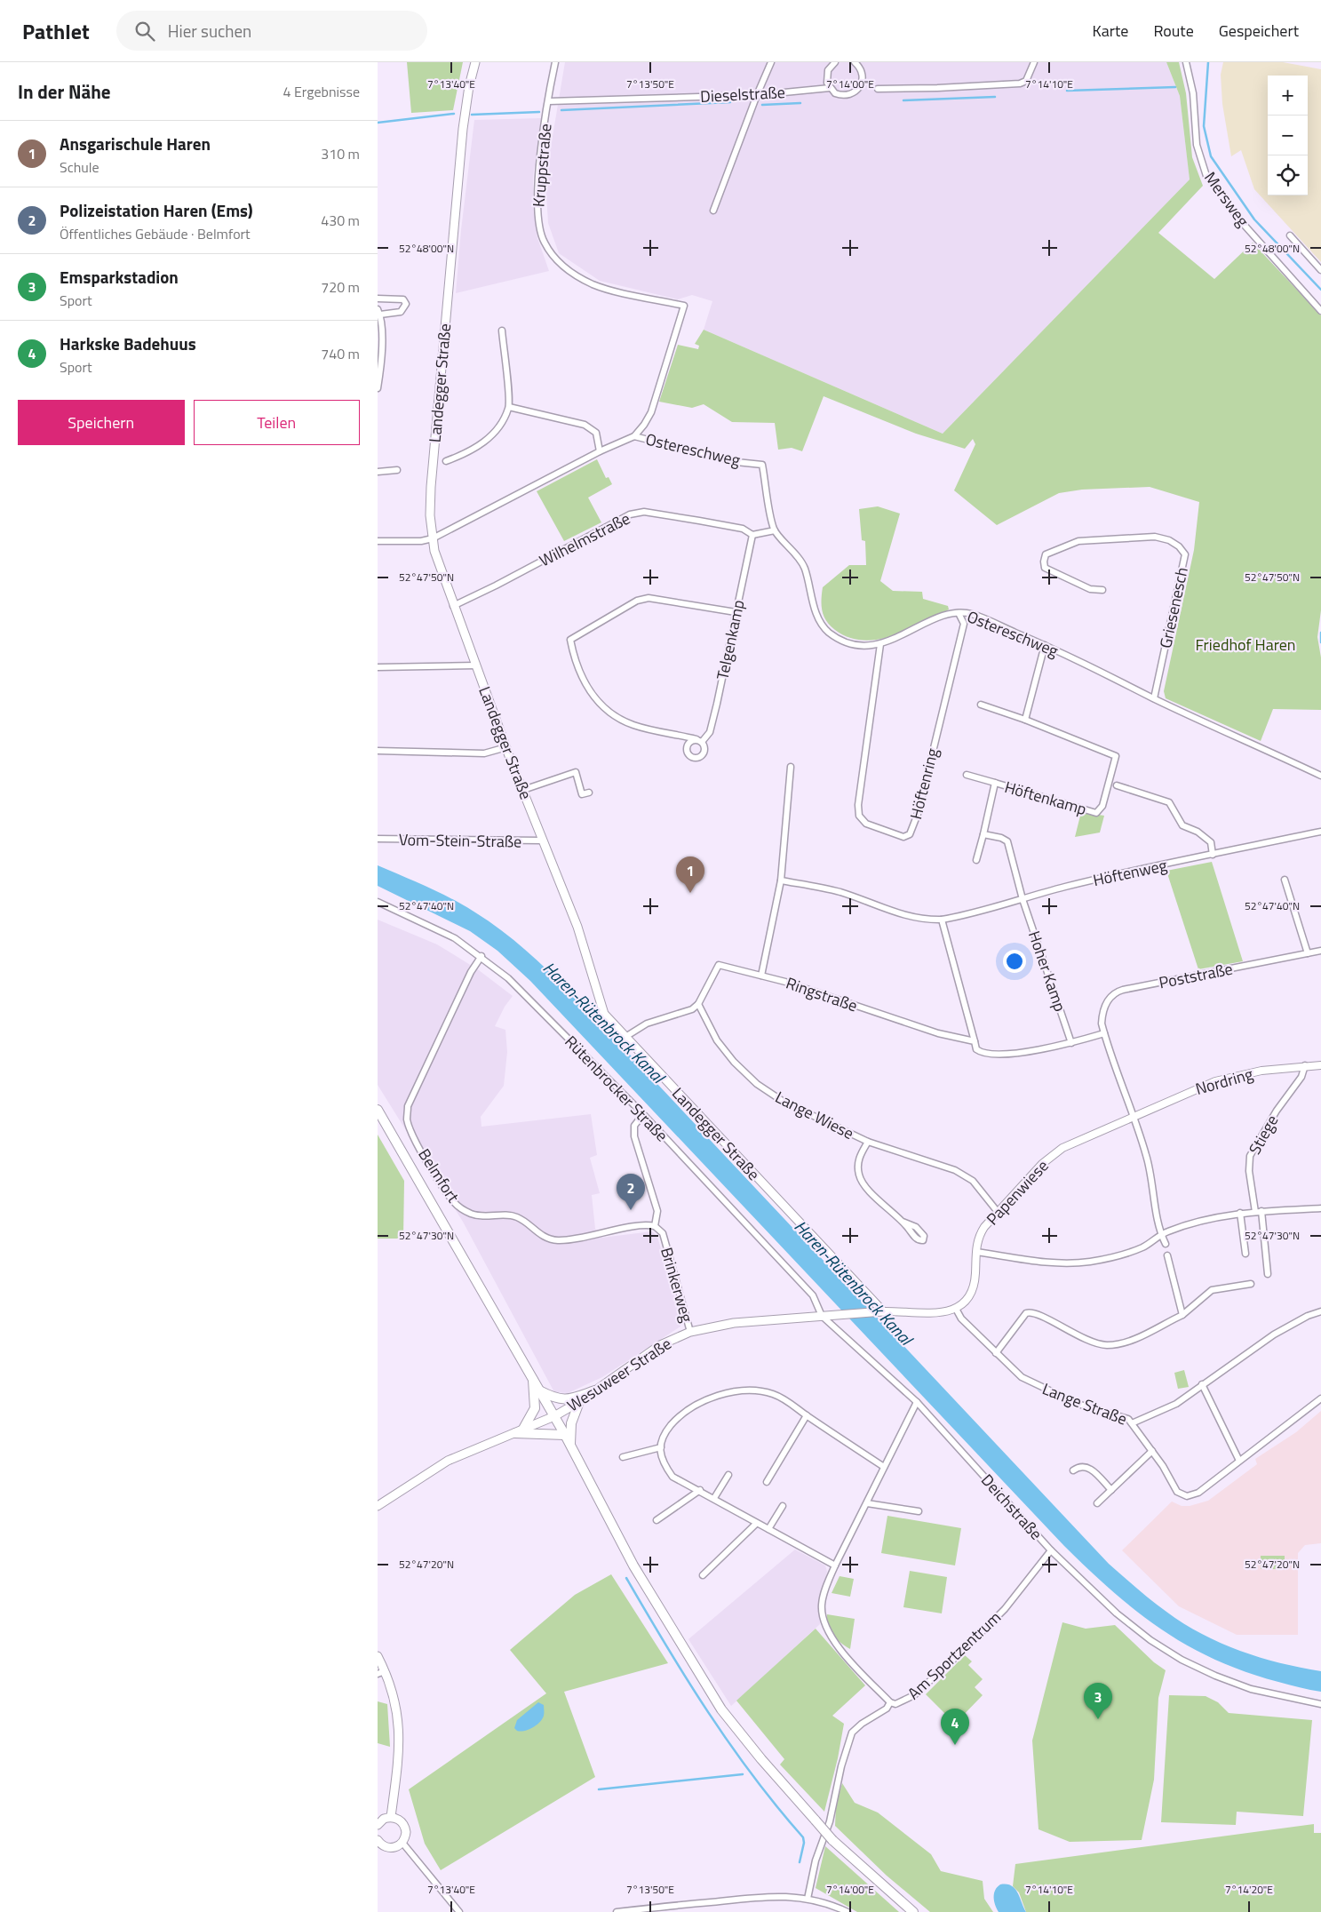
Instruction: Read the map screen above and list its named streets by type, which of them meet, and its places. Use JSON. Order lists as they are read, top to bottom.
{
  "streets": {
    "main road": ["Landegger Straße", "Wesuweer Straße"],
    "street": [
      "Dieselstraße",
      "Kruppstraße",
      "Mersweg",
      "Ostereschweg",
      "Wilhelmstraße",
      "Griesenesch",
      "Telgenkamp",
      "Höftenring",
      "Höftenkamp",
      "Vom-Stein-Straße",
      "Höftenweg",
      "Hoher Kamp",
      "Poststraße",
      "Ringstraße",
      "Nordring",
      "Rütenbrocker Straße",
      "Lange Wiese",
      "Stiege",
      "Belmfort",
      "Papenwiese",
      "Brinkerweg",
      "Lange Straße",
      "Deichstraße",
      "Am Sportzentrum"
    ]
  },
  "crossings": [
    ["Dieselstraße", "Kruppstraße"],
    ["Kruppstraße", "Ostereschweg"],
    ["Landegger Straße", "Ostereschweg"],
    ["Landegger Straße", "Wilhelmstraße"],
    ["Landegger Straße", "Vom-Stein-Straße"],
    ["Landegger Straße", "Wesuweer Straße"],
    ["Ostereschweg", "Griesenesch"],
    ["Ostereschweg", "Höftenring"],
    ["Wilhelmstraße", "Telgenkamp"],
    ["Höftenweg", "Hoher Kamp"],
    ["Hoher Kamp", "Ringstraße"],
    ["Poststraße", "Ringstraße"],
    ["Ringstraße", "Lange Wiese"],
    ["Nordring", "Stiege"],
    ["Nordring", "Papenwiese"],
    ["Rütenbrocker Straße", "Belmfort"],
    ["Rütenbrocker Straße", "Wesuweer Straße"],
    ["Rütenbrocker Straße", "Deichstraße"],
    ["Lange Wiese", "Papenwiese"],
    ["Belmfort", "Brinkerweg"],
    ["Papenwiese", "Lange Straße"],
    ["Brinkerweg", "Wesuweer Straße"],
    ["Wesuweer Straße", "Deichstraße"],
    ["Deichstraße", "Am Sportzentrum"]
  ],
  "water": ["Haren-Rütenbrock Kanal"],
  "parks": ["Friedhof Haren"],
  "page": {
    "header": "Pathlet",
    "search": "Hier suchen",
    "nav": ["Karte", "Route", "Gespeichert"],
    "heading": ["In der Nähe", "4 Ergebnisse"],
    "map_buttons": ["+", "−"],
    "list": [
      {
        "mark": "1",
        "name": "Ansgarischule Haren",
        "note": "Schule",
        "value": "310 m"
      },
      {
        "mark": "2",
        "name": "Polizeistation Haren (Ems)",
        "note": "Öffentliches Gebäude · Belmfort",
        "value": "430 m"
      },
      {
        "mark": "3",
        "name": "Emsparkstadion",
        "note": "Sport",
        "value": "720 m"
      },
      {
        "mark": "4",
        "name": "Harkske Badehuus",
        "note": "Sport",
        "value": "740 m"
      }
    ],
    "buttons": ["Speichern", "Teilen"],
    "pins": [
      "1",
      "2",
      "3",
      "4"
    ]
  },
  "coordinates": [
    "7°13'40\"E",
    "7°13'50\"E",
    "7°14'00\"E",
    "7°14'10\"E",
    "52°48'00\"N",
    "52°47'50\"N",
    "52°47'40\"N",
    "52°47'30\"N",
    "52°47'20\"N",
    "7°14'20\"E"
  ]
}
